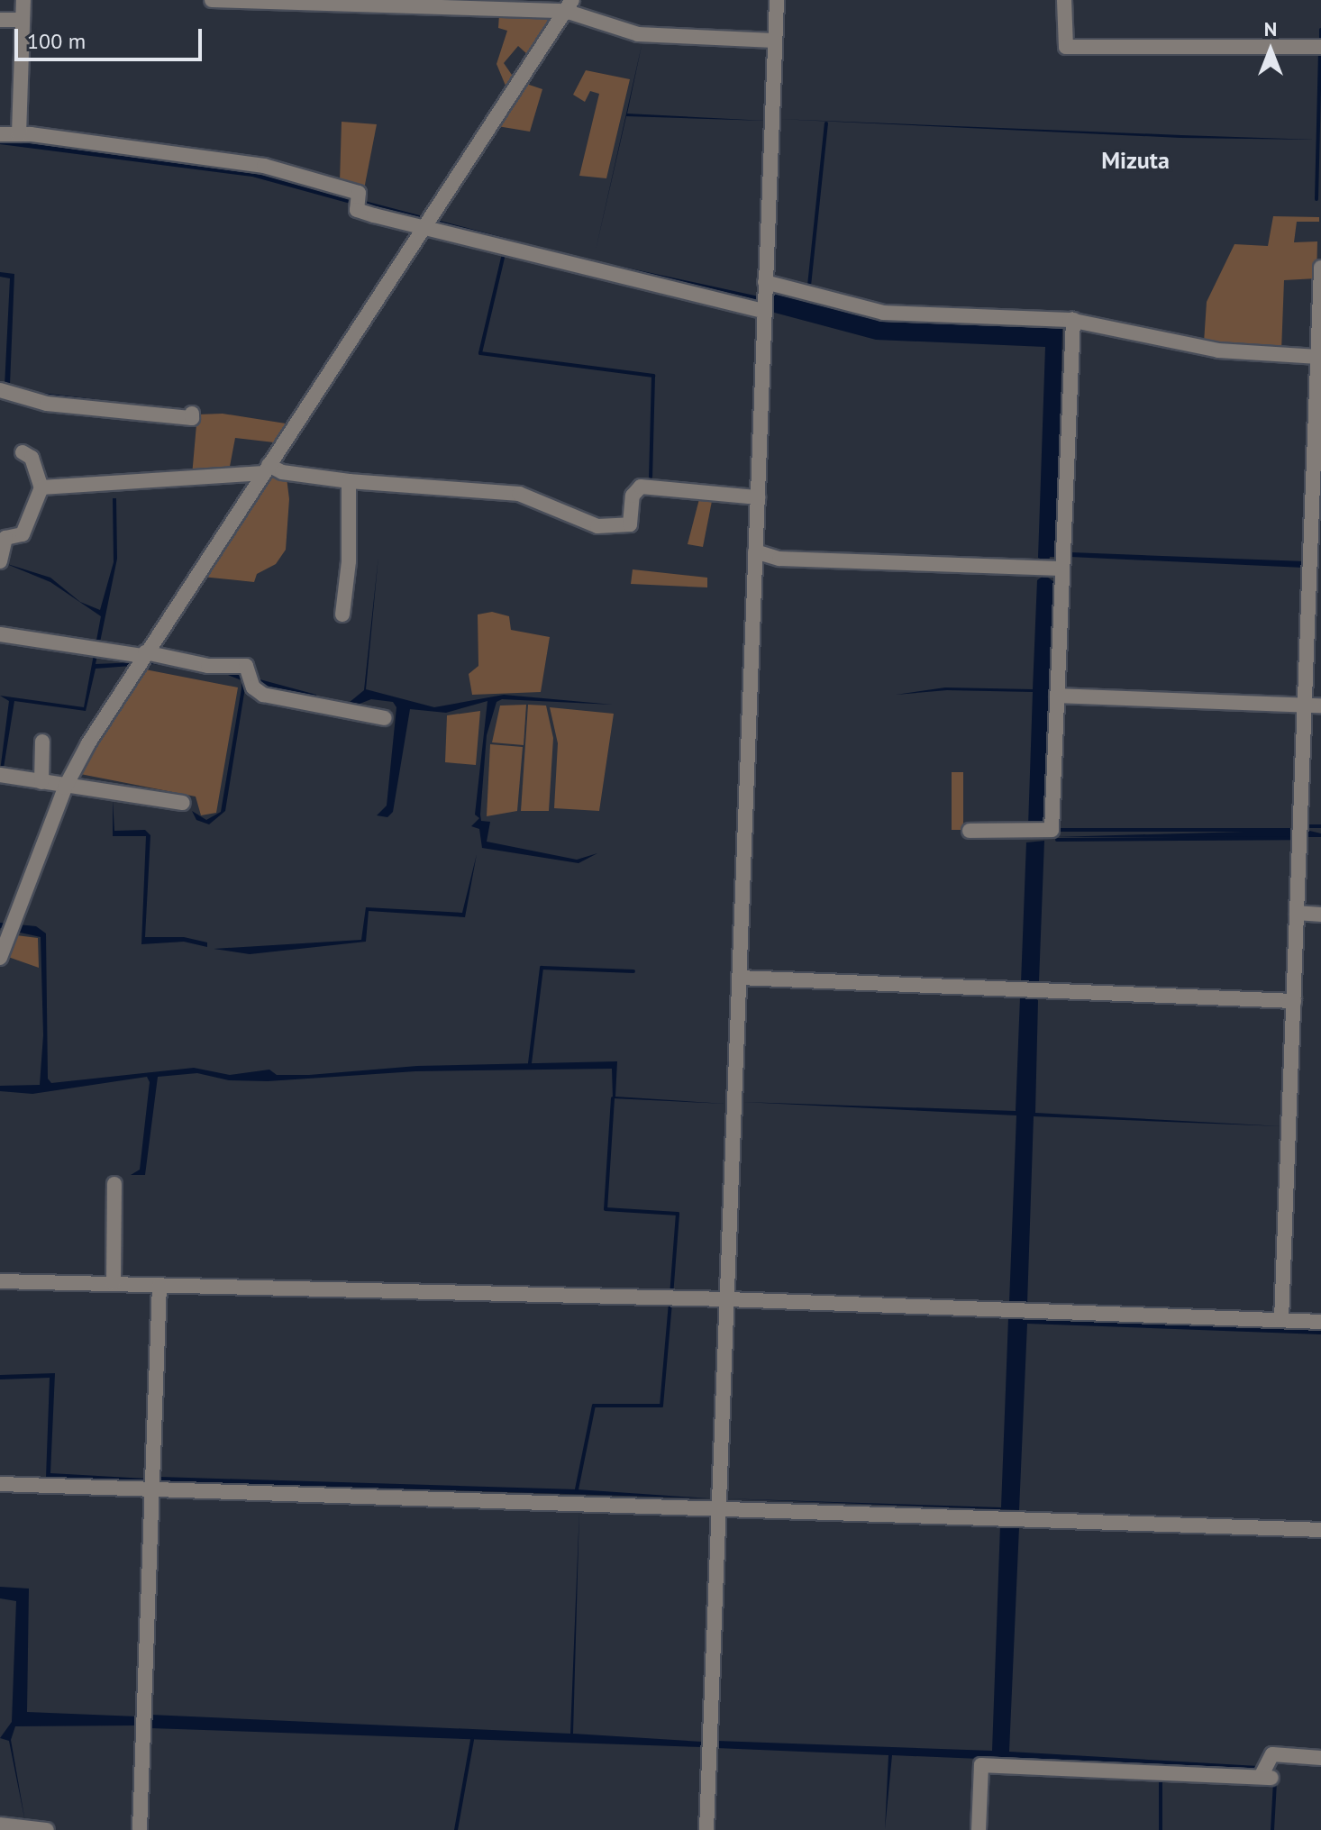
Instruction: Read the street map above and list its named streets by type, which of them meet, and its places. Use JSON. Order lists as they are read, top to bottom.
{
  "districts": ["Mizuta"],
  "scale_bar": "100 m",
  "north": "top"
}
